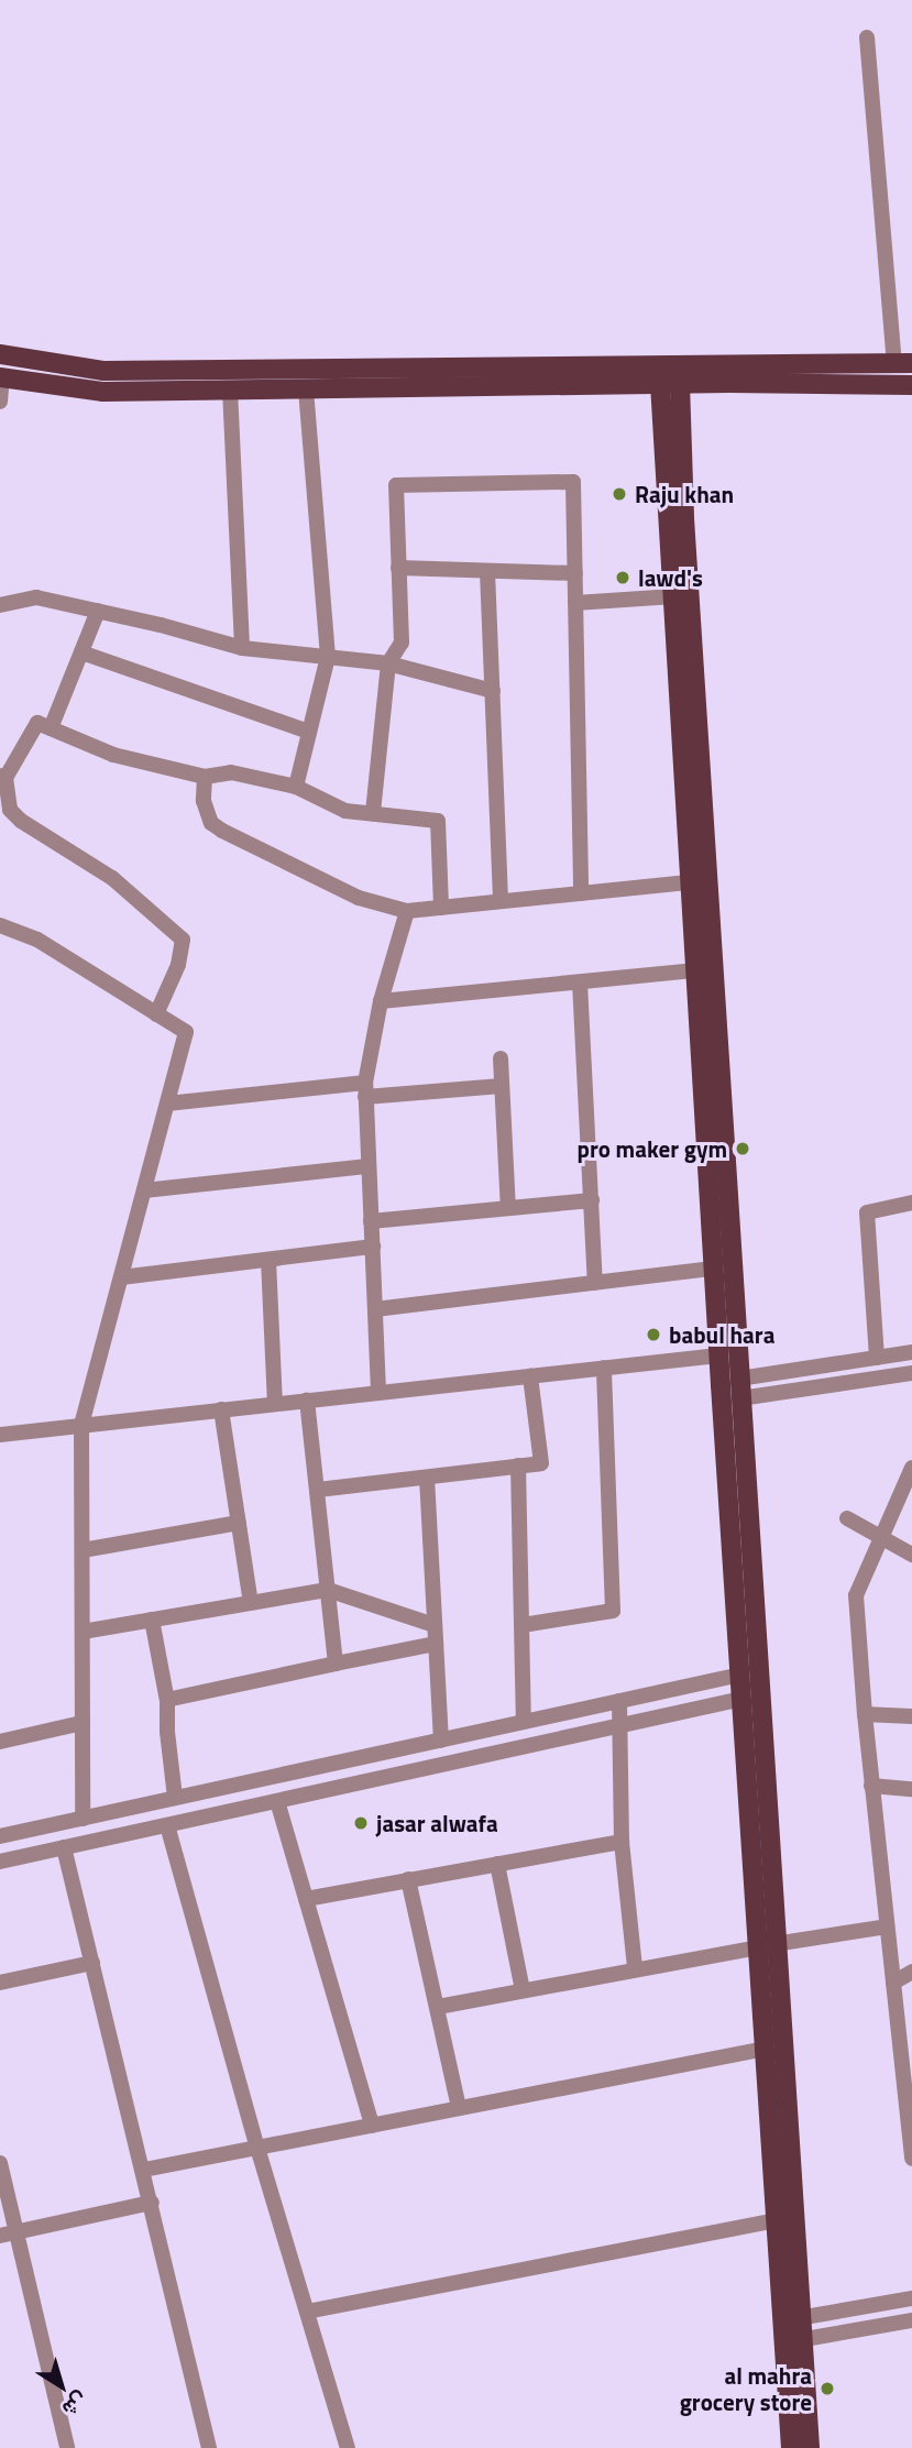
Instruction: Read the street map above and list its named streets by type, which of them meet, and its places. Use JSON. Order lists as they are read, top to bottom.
{
  "places": [
    "Raju khan",
    "lawd's",
    "pro maker gym",
    "babul hara",
    "jasar alwafa",
    "al mahra grocery store"
  ],
  "north": "bottom right"
}
